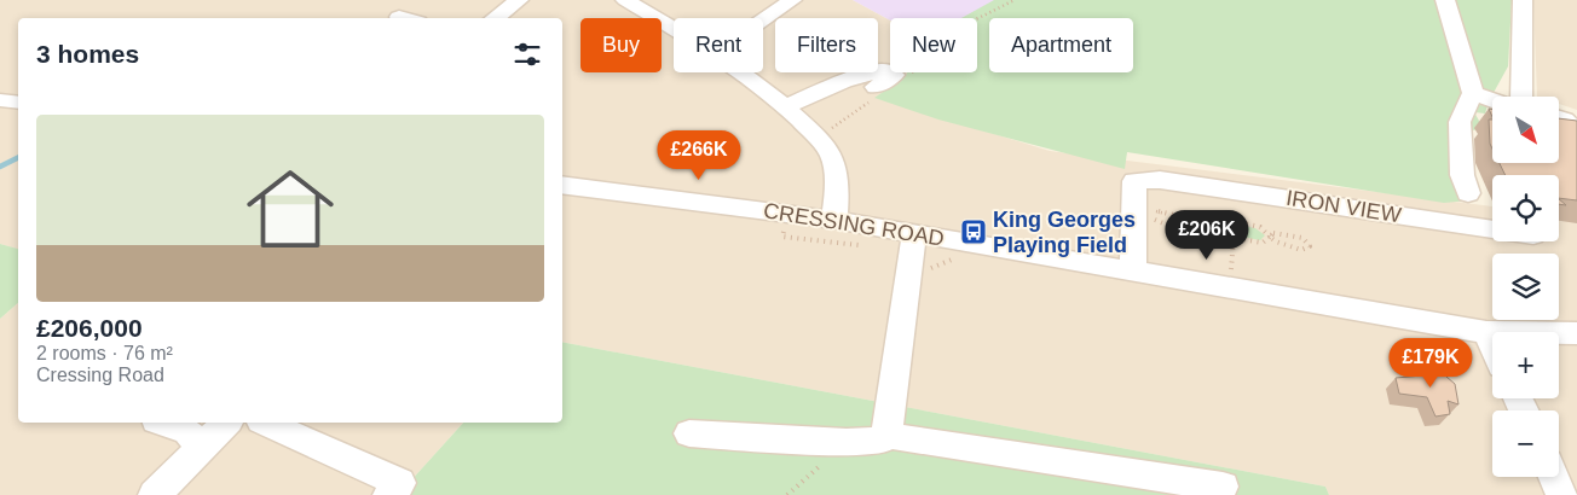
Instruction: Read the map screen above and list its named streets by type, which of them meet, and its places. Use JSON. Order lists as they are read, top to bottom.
{
  "streets": {
    "street": ["IRON VIEW", "CRESSING ROAD"]
  },
  "crossings": [
    ["IRON VIEW", "CRESSING ROAD"]
  ],
  "places": {
    "bus stop": ["King Georges Playing Field"]
  },
  "north": "bottom right",
  "page": {
    "chip": [
      "Buy",
      "Rent",
      "Filters",
      "New",
      "Apartment"
    ],
    "heading": "3 homes",
    "list": [
      {
        "name": "£206,000",
        "note": "2 rooms · 76 m² · Cressing Road"
      }
    ],
    "map_buttons": ["+", "−"],
    "price": ["£266K", "£206K", "£179K"]
  }
}
